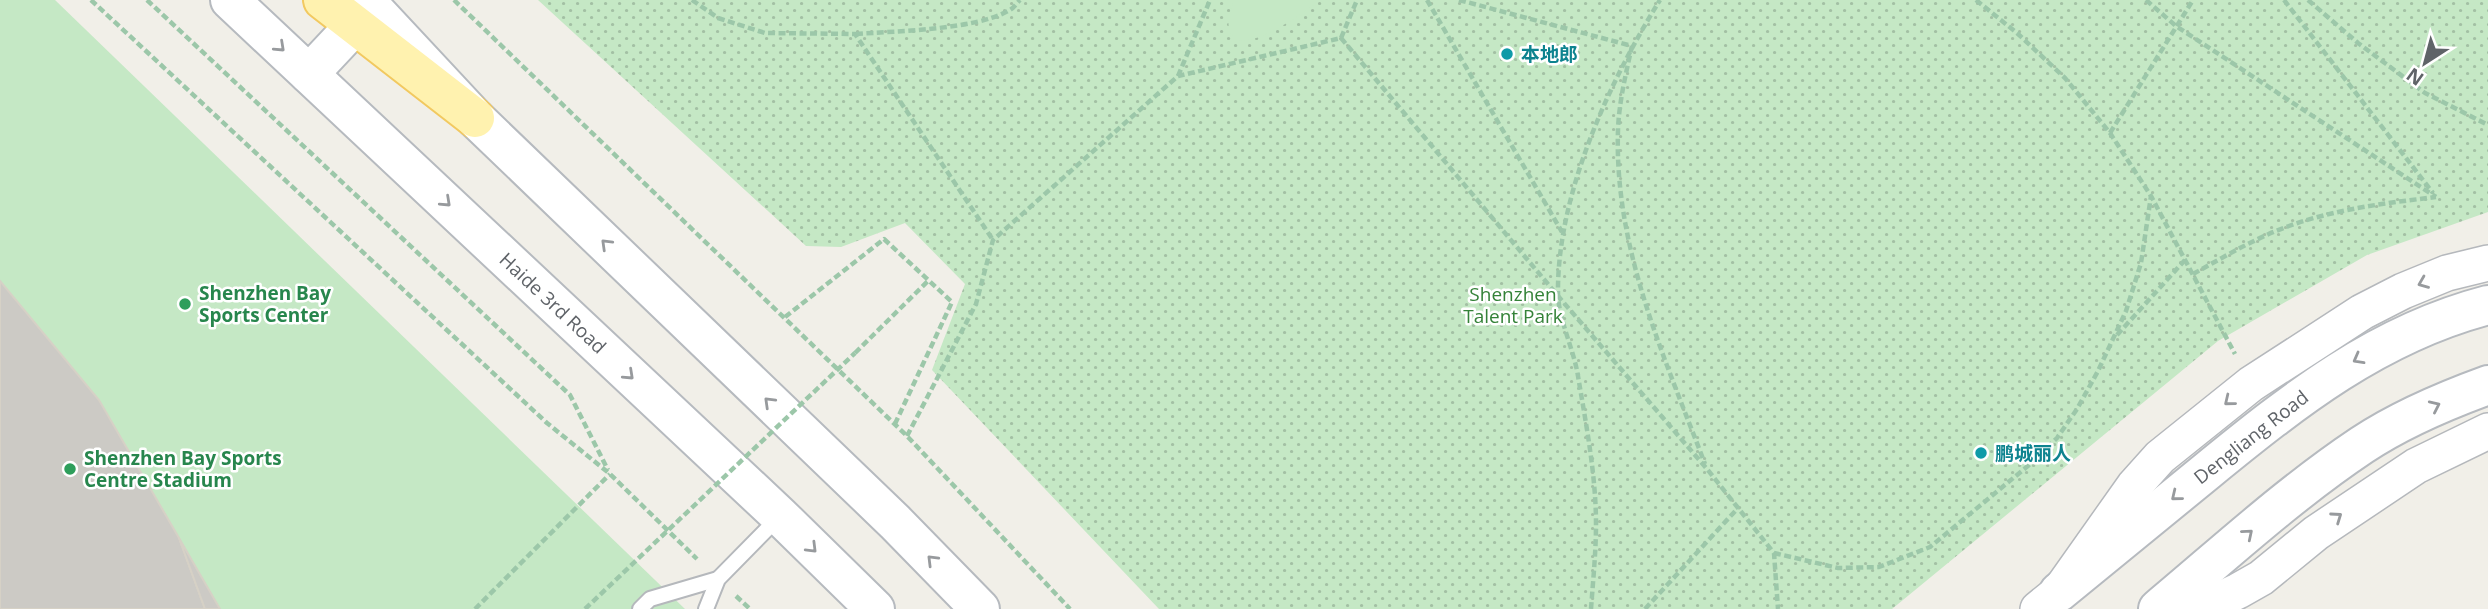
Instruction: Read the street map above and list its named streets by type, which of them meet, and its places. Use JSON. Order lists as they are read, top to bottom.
{
  "streets": {
    "main road": ["Haide 3rd Road", "Dengliang Road"]
  },
  "parks": ["Shenzhen Talent Park"],
  "places": [
    "本地郎",
    "Shenzhen Bay Sports Center",
    "鹏城丽人",
    "Shenzhen Bay Sports Centre Stadium"
  ],
  "north": "bottom left"
}
